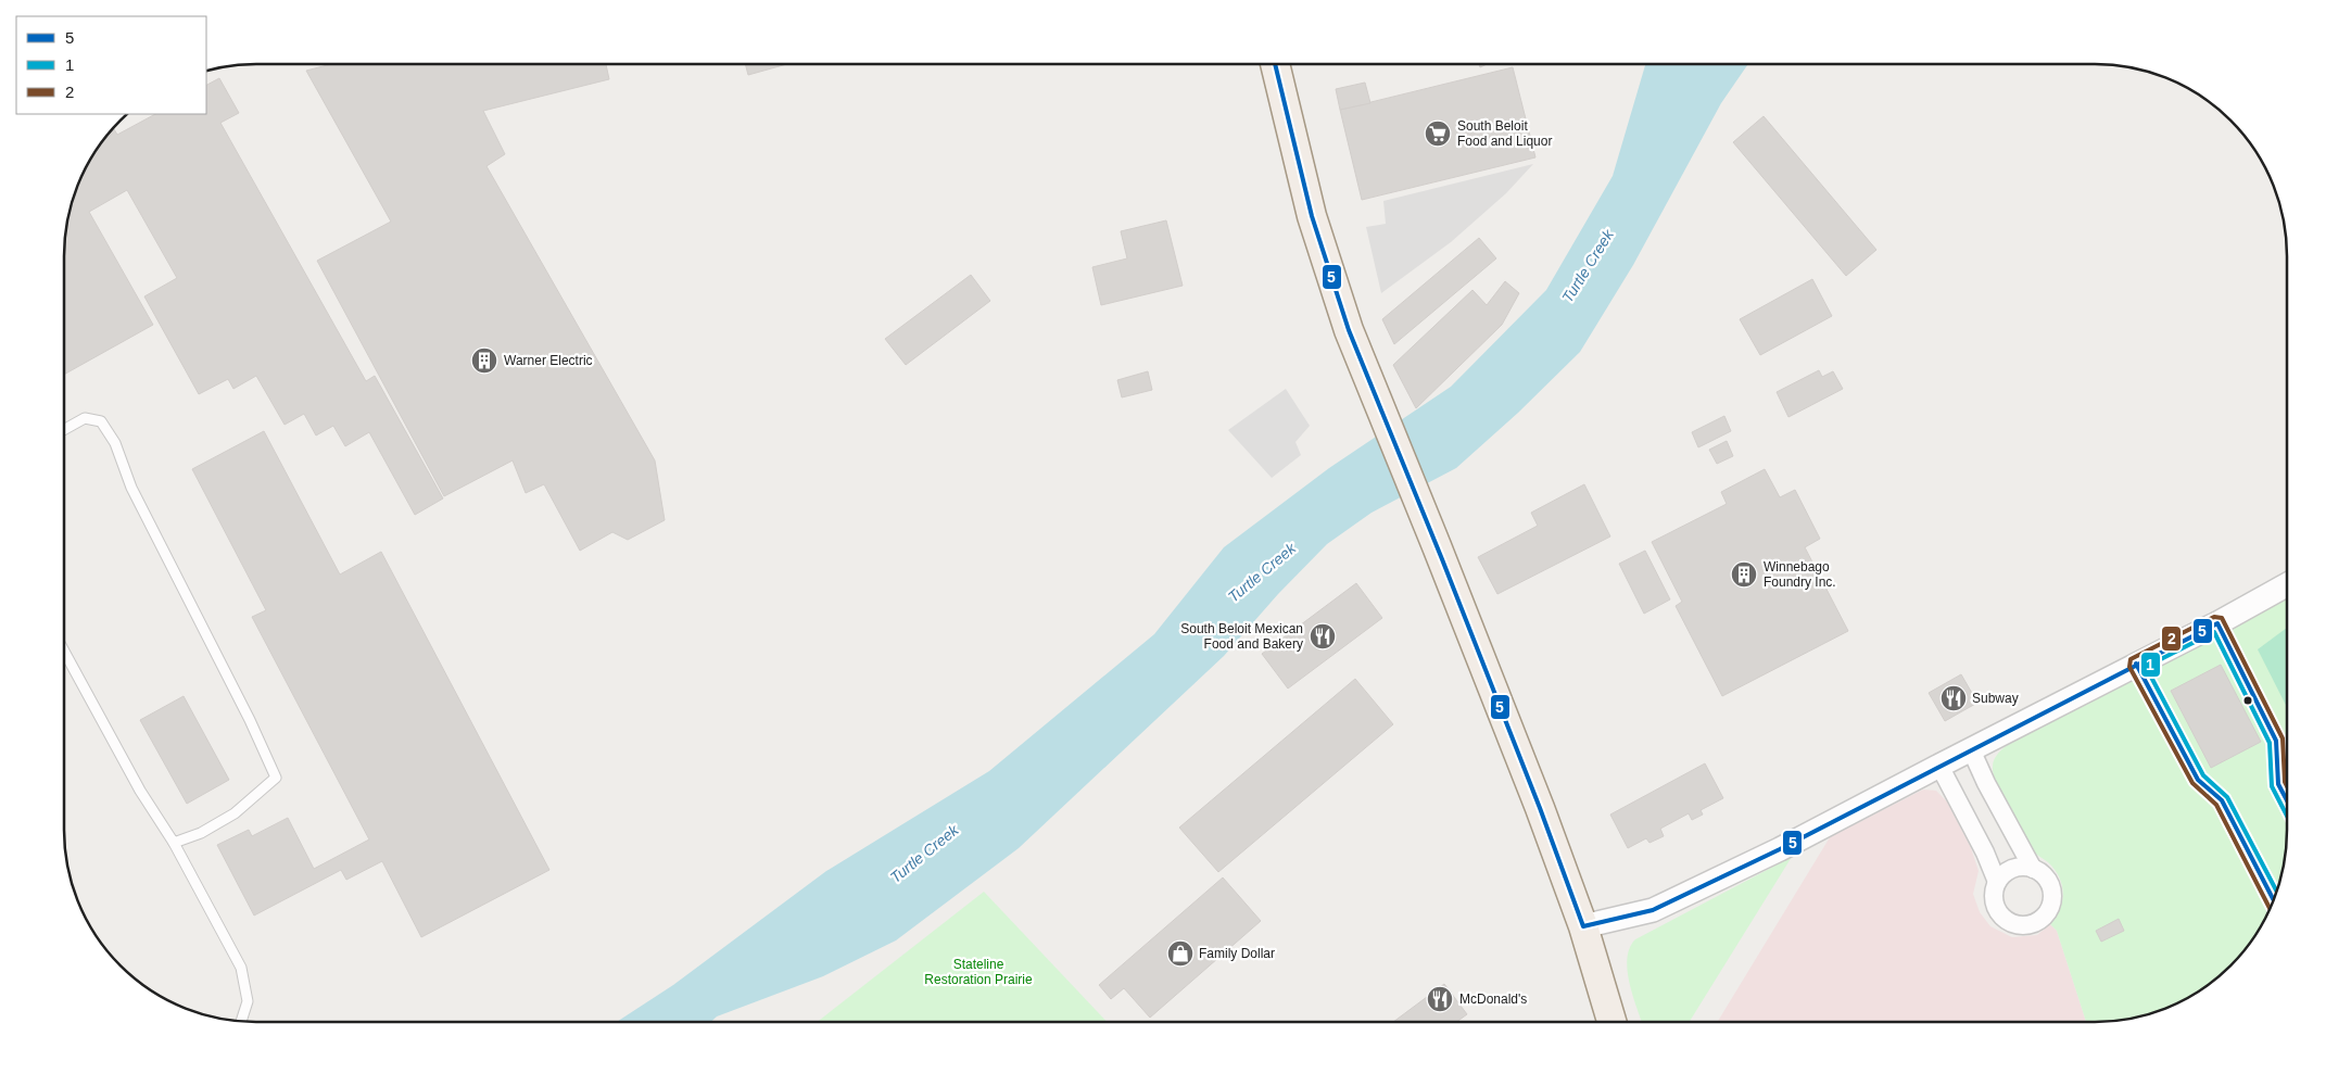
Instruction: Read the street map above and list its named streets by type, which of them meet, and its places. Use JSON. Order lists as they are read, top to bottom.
{
  "water": ["Turtle Creek"],
  "parks": ["Stateline Restoration Prairie"],
  "places": {
    "supermarket": ["South Beloit Food and Liquor"],
    "building": ["Warner Electric", "Winnebago Foundry Inc."],
    "restaurant": ["South Beloit Mexican Food and Bakery", "Subway", "McDonald's"],
    "shop": ["Family Dollar"]
  },
  "lines": ["transit line 5", "transit line 2", "transit line 1"],
  "legend": ["5", "1", "2"]
}
